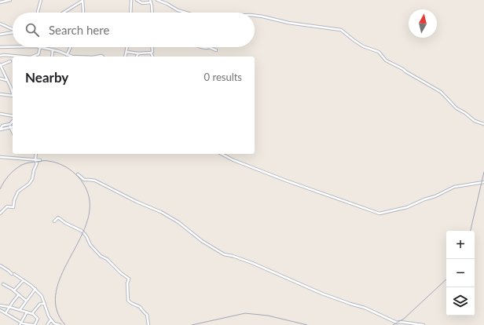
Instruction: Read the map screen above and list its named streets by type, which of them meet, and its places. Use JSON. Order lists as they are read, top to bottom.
{
  "north": "top",
  "page": {
    "search": "Search here",
    "heading": ["Nearby", "0 results"],
    "map_buttons": ["+", "−"]
  }
}
